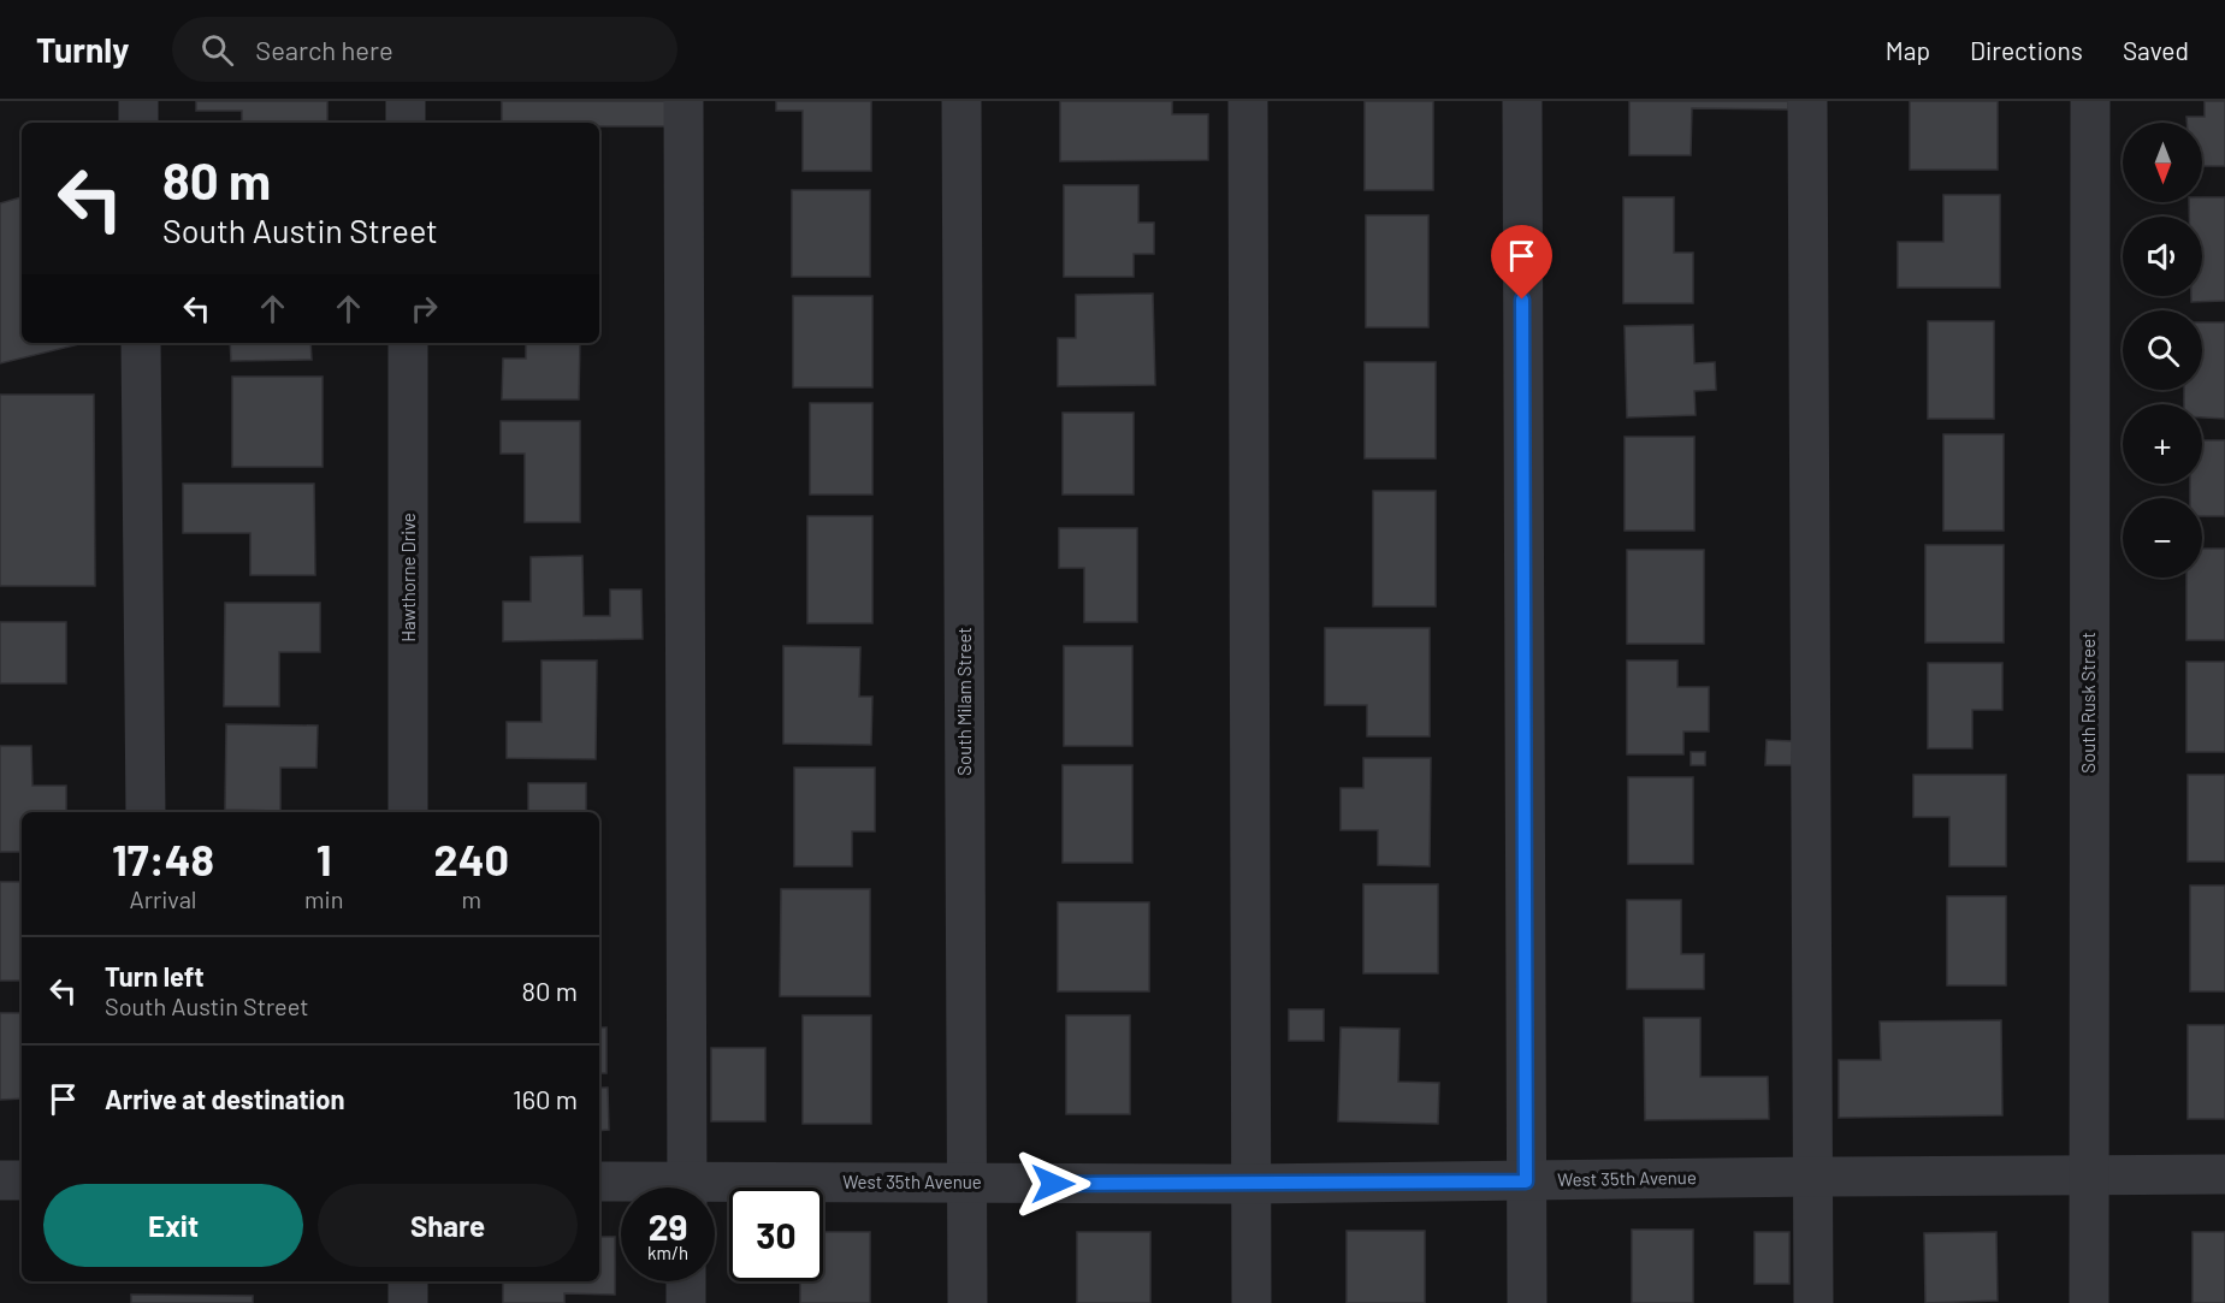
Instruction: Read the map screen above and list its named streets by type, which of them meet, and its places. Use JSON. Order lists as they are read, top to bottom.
{
  "streets": {
    "street": [
      "Hawthorne Drive",
      "South Milam Street",
      "South Rusk Street",
      "West 35th Avenue"
    ]
  },
  "crossings": [
    ["South Milam Street", "West 35th Avenue"],
    ["South Rusk Street", "West 35th Avenue"]
  ],
  "north": "bottom",
  "page": {
    "header": "Turnly",
    "search": "Search here",
    "nav": ["Map", "Directions", "Saved"],
    "map_buttons": ["+", "−"],
    "turn": ["80 m", "South Austin Street"],
    "eta": [
      "17:48",
      "Arrival",
      "1",
      "min",
      "240",
      "m"
    ],
    "list": [
      {
        "name": "Turn left",
        "note": "South Austin Street",
        "value": "80 m"
      },
      {
        "name": "Arrive at destination",
        "value": "160 m"
      }
    ],
    "buttons": ["Exit", "Share"],
    "speed": "29 km/h",
    "limit": "30"
  }
}
